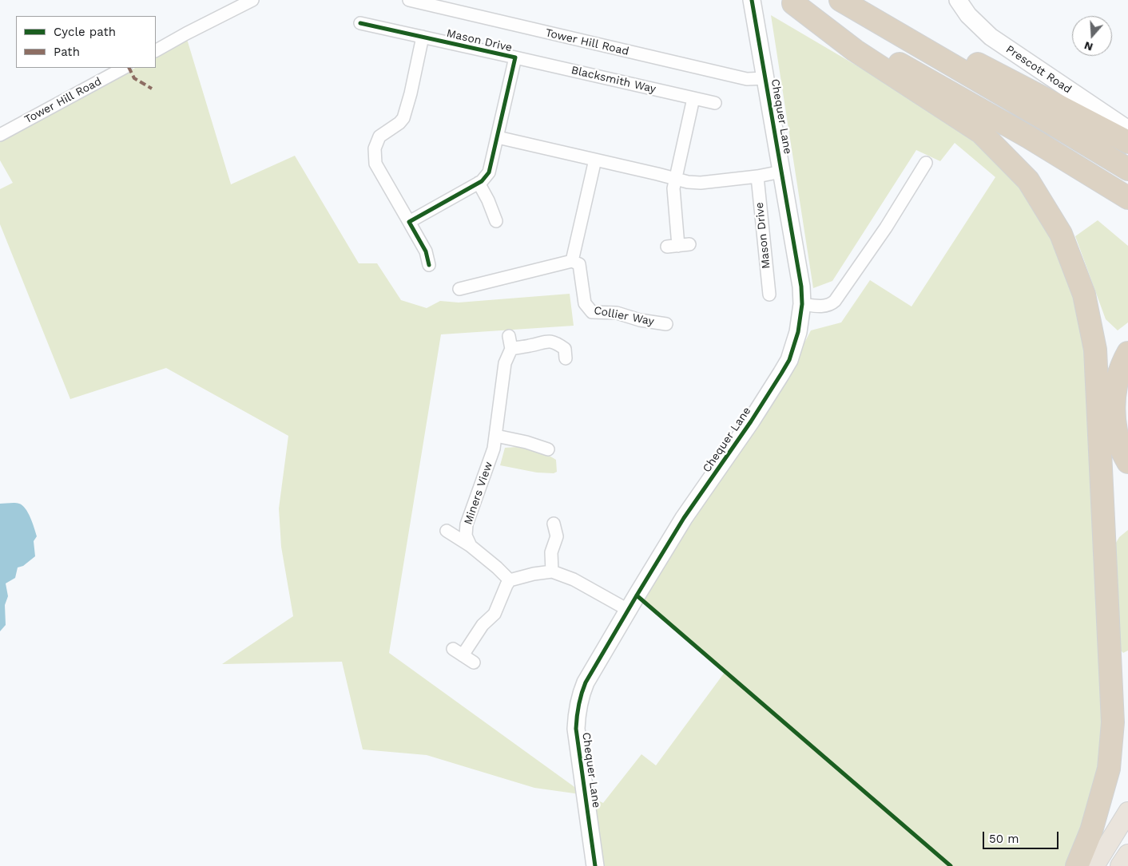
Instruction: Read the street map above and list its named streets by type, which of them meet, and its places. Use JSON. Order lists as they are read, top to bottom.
{
  "streets": {
    "street": [
      "Mason Drive",
      "Tower Hill Road",
      "Prescott Road",
      "Blacksmith Way",
      "Chequer Lane",
      "Collier Way",
      "Miners View"
    ]
  },
  "crossings": [
    ["Mason Drive", "Blacksmith Way"],
    ["Tower Hill Road", "Chequer Lane"]
  ],
  "legend": ["Cycle path", "Path"],
  "scale_bar": "50 m",
  "north": "bottom"
}
